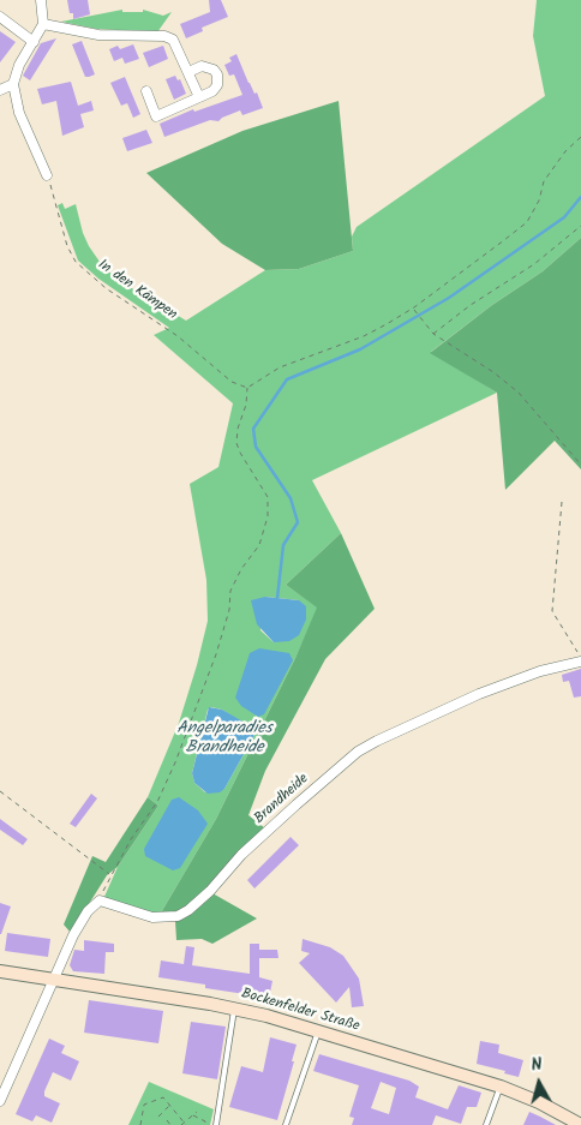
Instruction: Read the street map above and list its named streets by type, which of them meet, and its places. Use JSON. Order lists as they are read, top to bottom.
{
  "streets": {
    "main road": ["Bockenfelder Straße"],
    "street": ["Brandheide"],
    "path": ["In den Kämpen"]
  },
  "water": ["Angelparadies Brandheide"],
  "north": "top"
}
